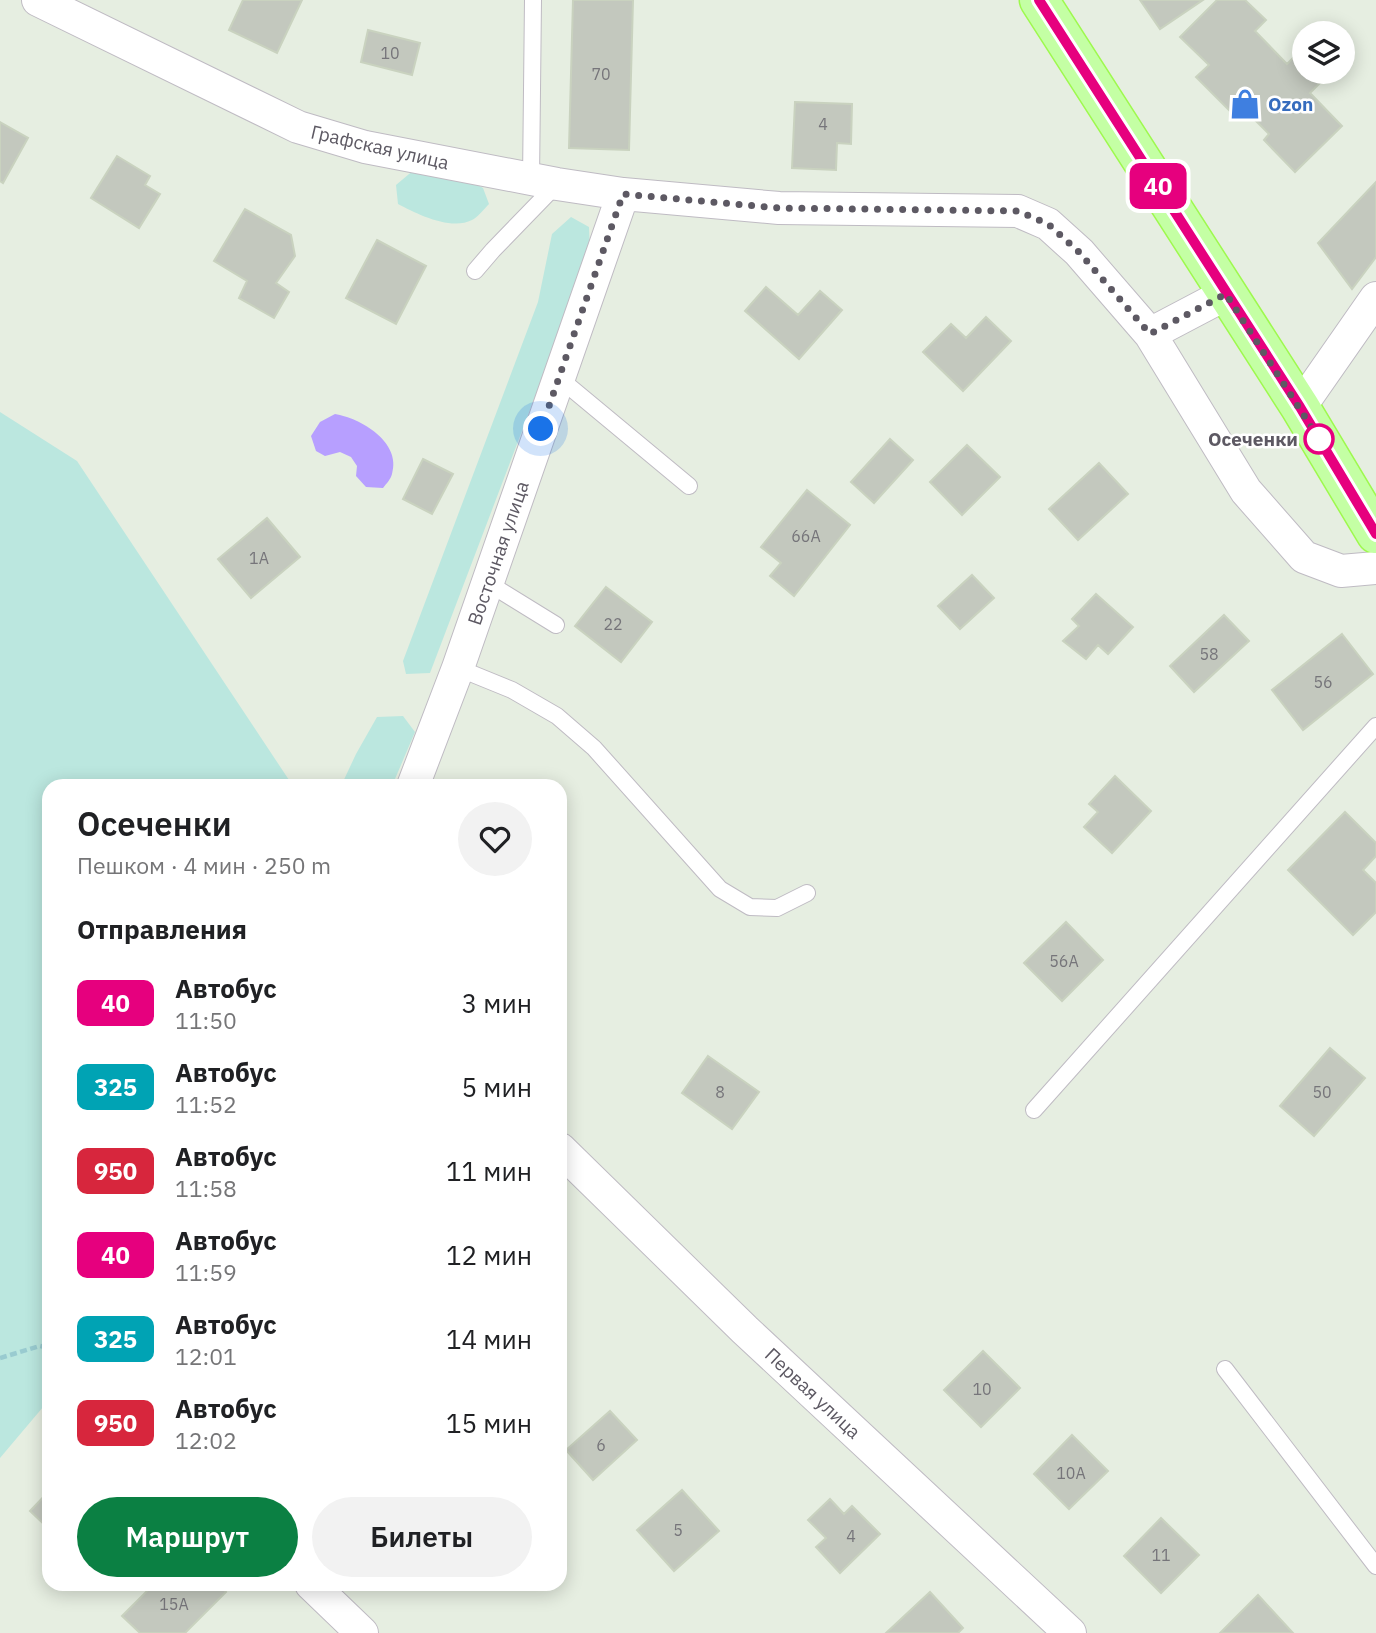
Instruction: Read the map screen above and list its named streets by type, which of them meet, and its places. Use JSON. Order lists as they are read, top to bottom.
{
  "streets": {
    "street": ["Графская улица", "Восточная улица", "Первая улица"]
  },
  "crossings": [
    ["Графская улица", "Восточная улица"]
  ],
  "places": {
    "shop": ["Ozon"],
    "other": ["Осеченки"]
  },
  "lines": ["bus line 40"],
  "house_numbers": [
    "10",
    "70",
    "4",
    "66А",
    "1А",
    "22",
    "58",
    "56",
    "56А",
    "8",
    "50",
    "10",
    "6",
    "10А",
    "5",
    "4",
    "11",
    "15А"
  ],
  "page": {
    "on_map": "40",
    "heading": [
      ["Осеченки", "Пешком · 4 мин · 250 m"],
      "Отправления"
    ],
    "list": [
      {
        "mark": "40",
        "name": "Автобус",
        "note": "11:50",
        "value": "3 мин"
      },
      {
        "mark": "325",
        "name": "Автобус",
        "note": "11:52",
        "value": "5 мин"
      },
      {
        "mark": "950",
        "name": "Автобус",
        "note": "11:58",
        "value": "11 мин"
      },
      {
        "mark": "40",
        "name": "Автобус",
        "note": "11:59",
        "value": "12 мин"
      },
      {
        "mark": "325",
        "name": "Автобус",
        "note": "12:01",
        "value": "14 мин"
      },
      {
        "mark": "950",
        "name": "Автобус",
        "note": "12:02",
        "value": "15 мин"
      }
    ],
    "buttons": ["Маршрут", "Билеты"]
  }
}
